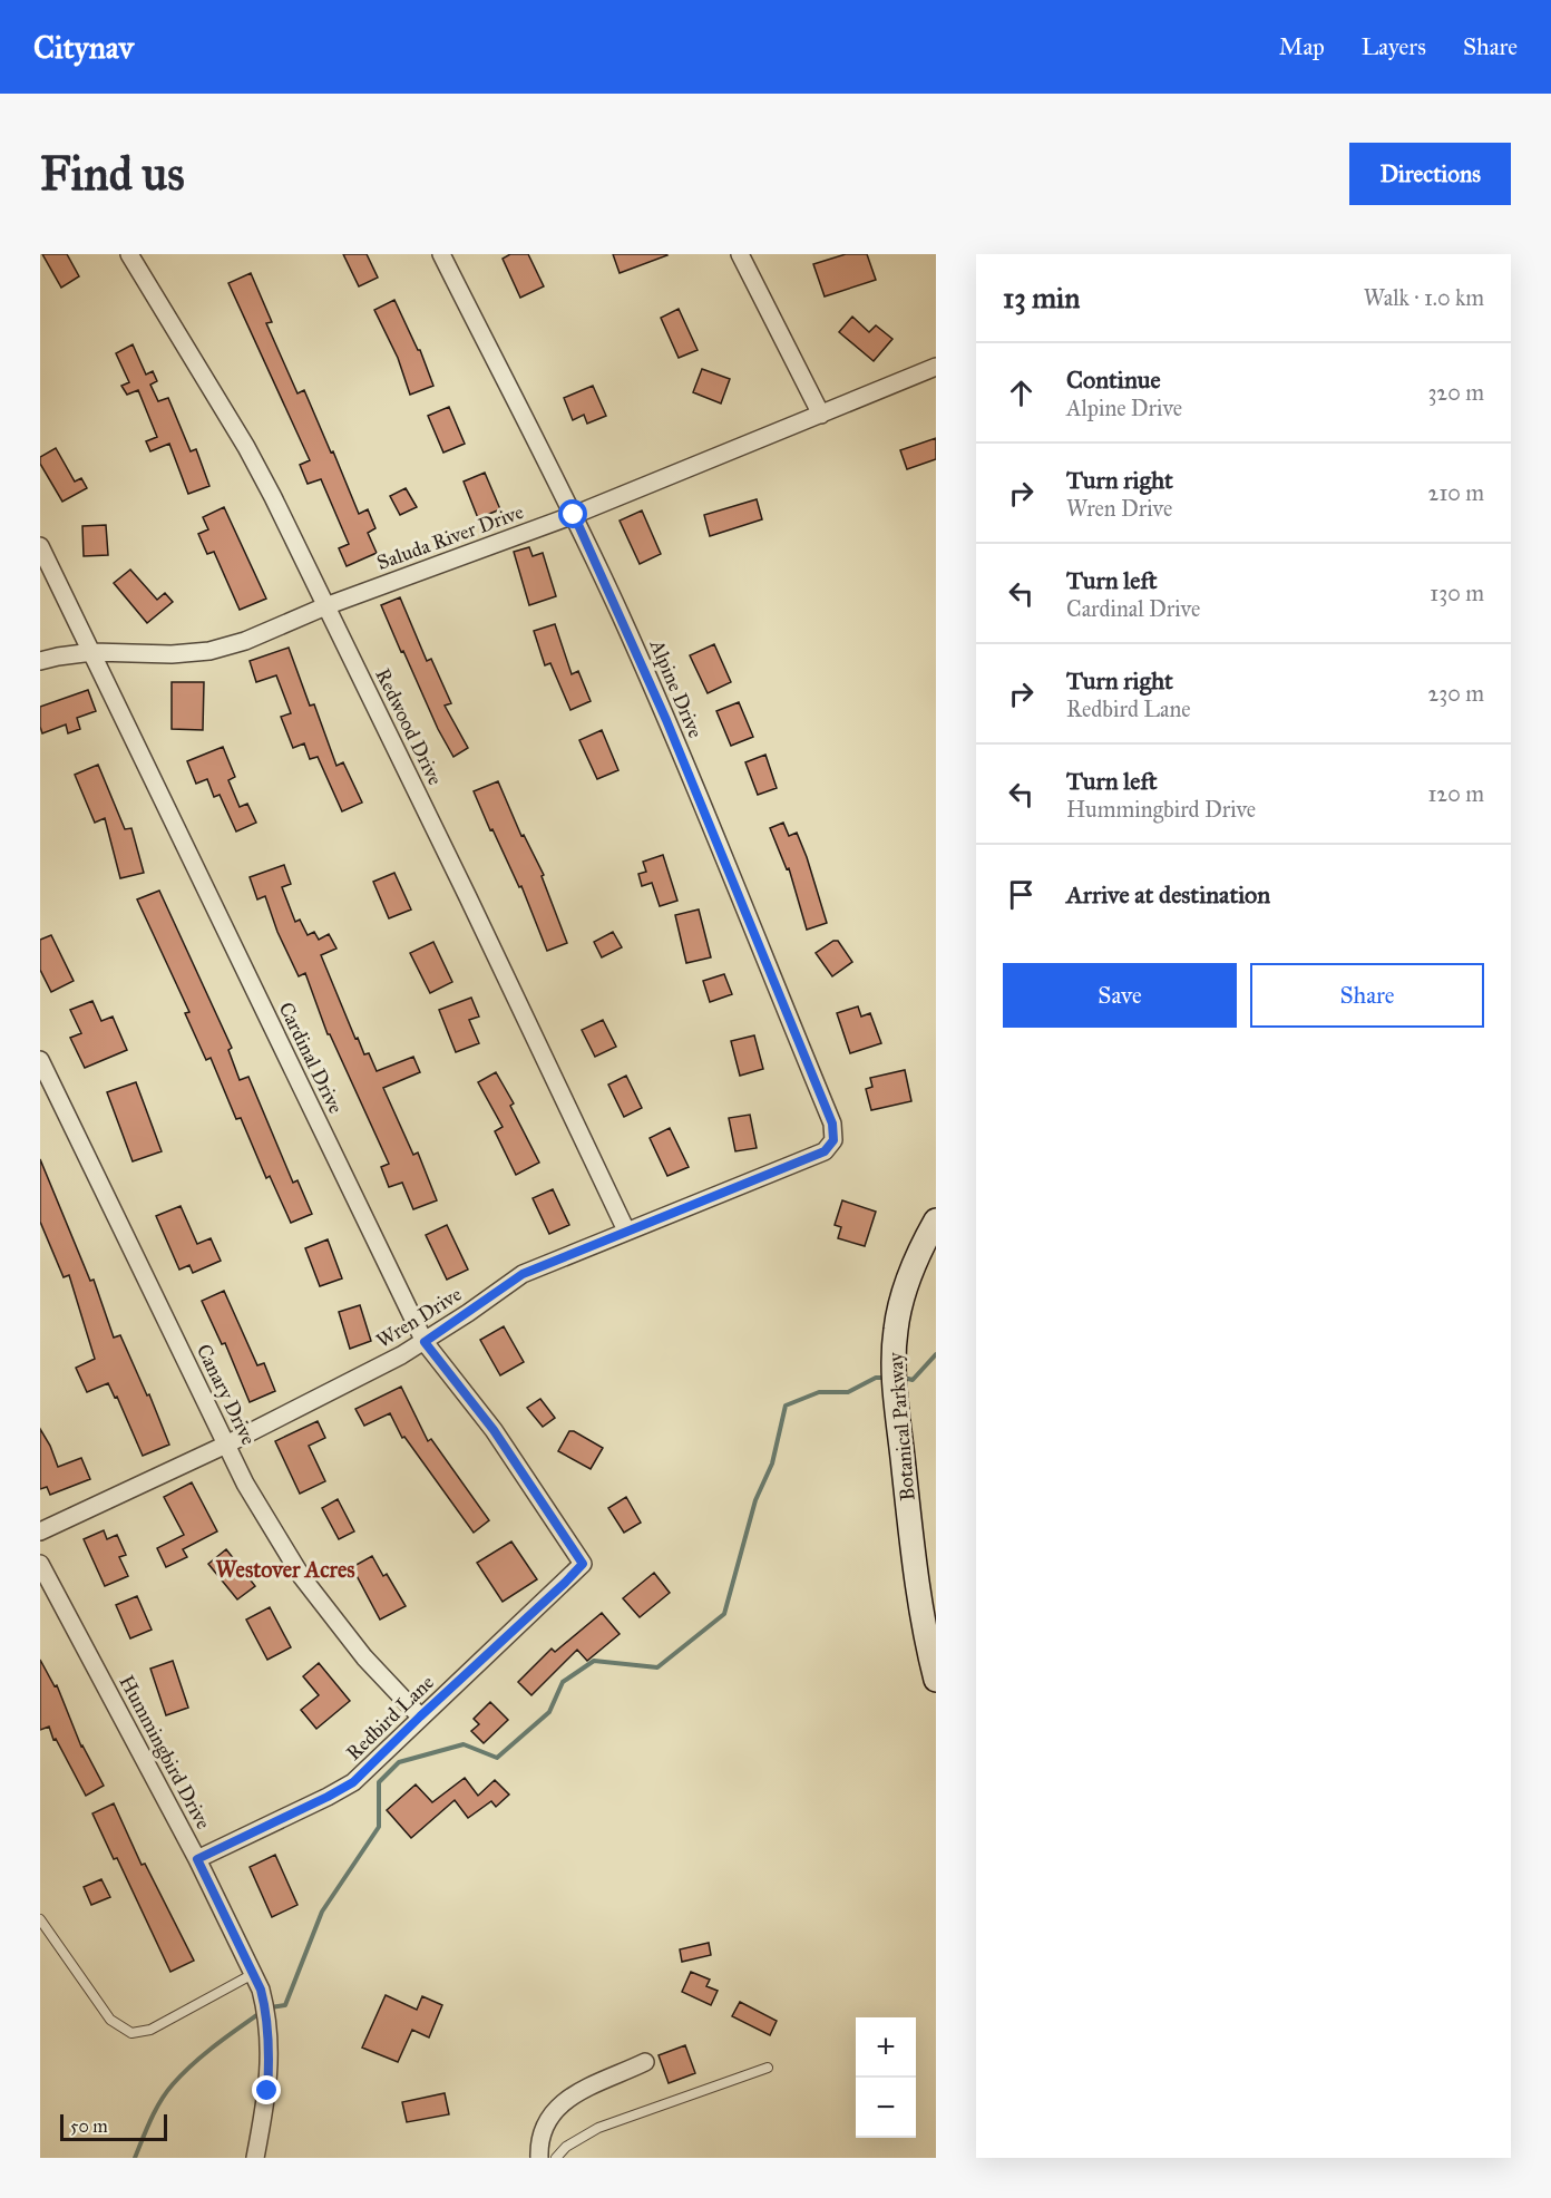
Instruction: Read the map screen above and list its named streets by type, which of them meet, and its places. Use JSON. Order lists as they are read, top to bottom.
{
  "streets": {
    "street": [
      "Saluda River Drive",
      "Alpine Drive",
      "Redwood Drive",
      "Cardinal Drive",
      "Wren Drive",
      "Canary Drive",
      "Botanical Parkway",
      "Redbird Lane",
      "Hummingbird Drive"
    ]
  },
  "crossings": [
    ["Saluda River Drive", "Alpine Drive"],
    ["Saluda River Drive", "Redwood Drive"],
    ["Saluda River Drive", "Cardinal Drive"],
    ["Alpine Drive", "Wren Drive"],
    ["Redwood Drive", "Wren Drive"],
    ["Cardinal Drive", "Wren Drive"],
    ["Cardinal Drive", "Redbird Lane"],
    ["Wren Drive", "Canary Drive"],
    ["Canary Drive", "Redbird Lane"],
    ["Redbird Lane", "Hummingbird Drive"]
  ],
  "districts": ["Westover Acres"],
  "scale_bar": "50 m",
  "page": {
    "header": "Citynav",
    "nav": ["Map", "Layers", "Share"],
    "buttons": [
      "Directions",
      ["Save", "Share"]
    ],
    "title": "Find us",
    "heading": ["13 min", "Walk · 1.0 km"],
    "list": [
      ["Continue", "Alpine Drive", "320 m"],
      ["Turn right", "Wren Drive", "210 m"],
      ["Turn left", "Cardinal Drive", "130 m"],
      ["Turn right", "Redbird Lane", "230 m"],
      ["Turn left", "Hummingbird Drive", "120 m"],
      "Arrive at destination"
    ],
    "map_buttons": ["+", "−"],
    "scale": "50 m"
  }
}
